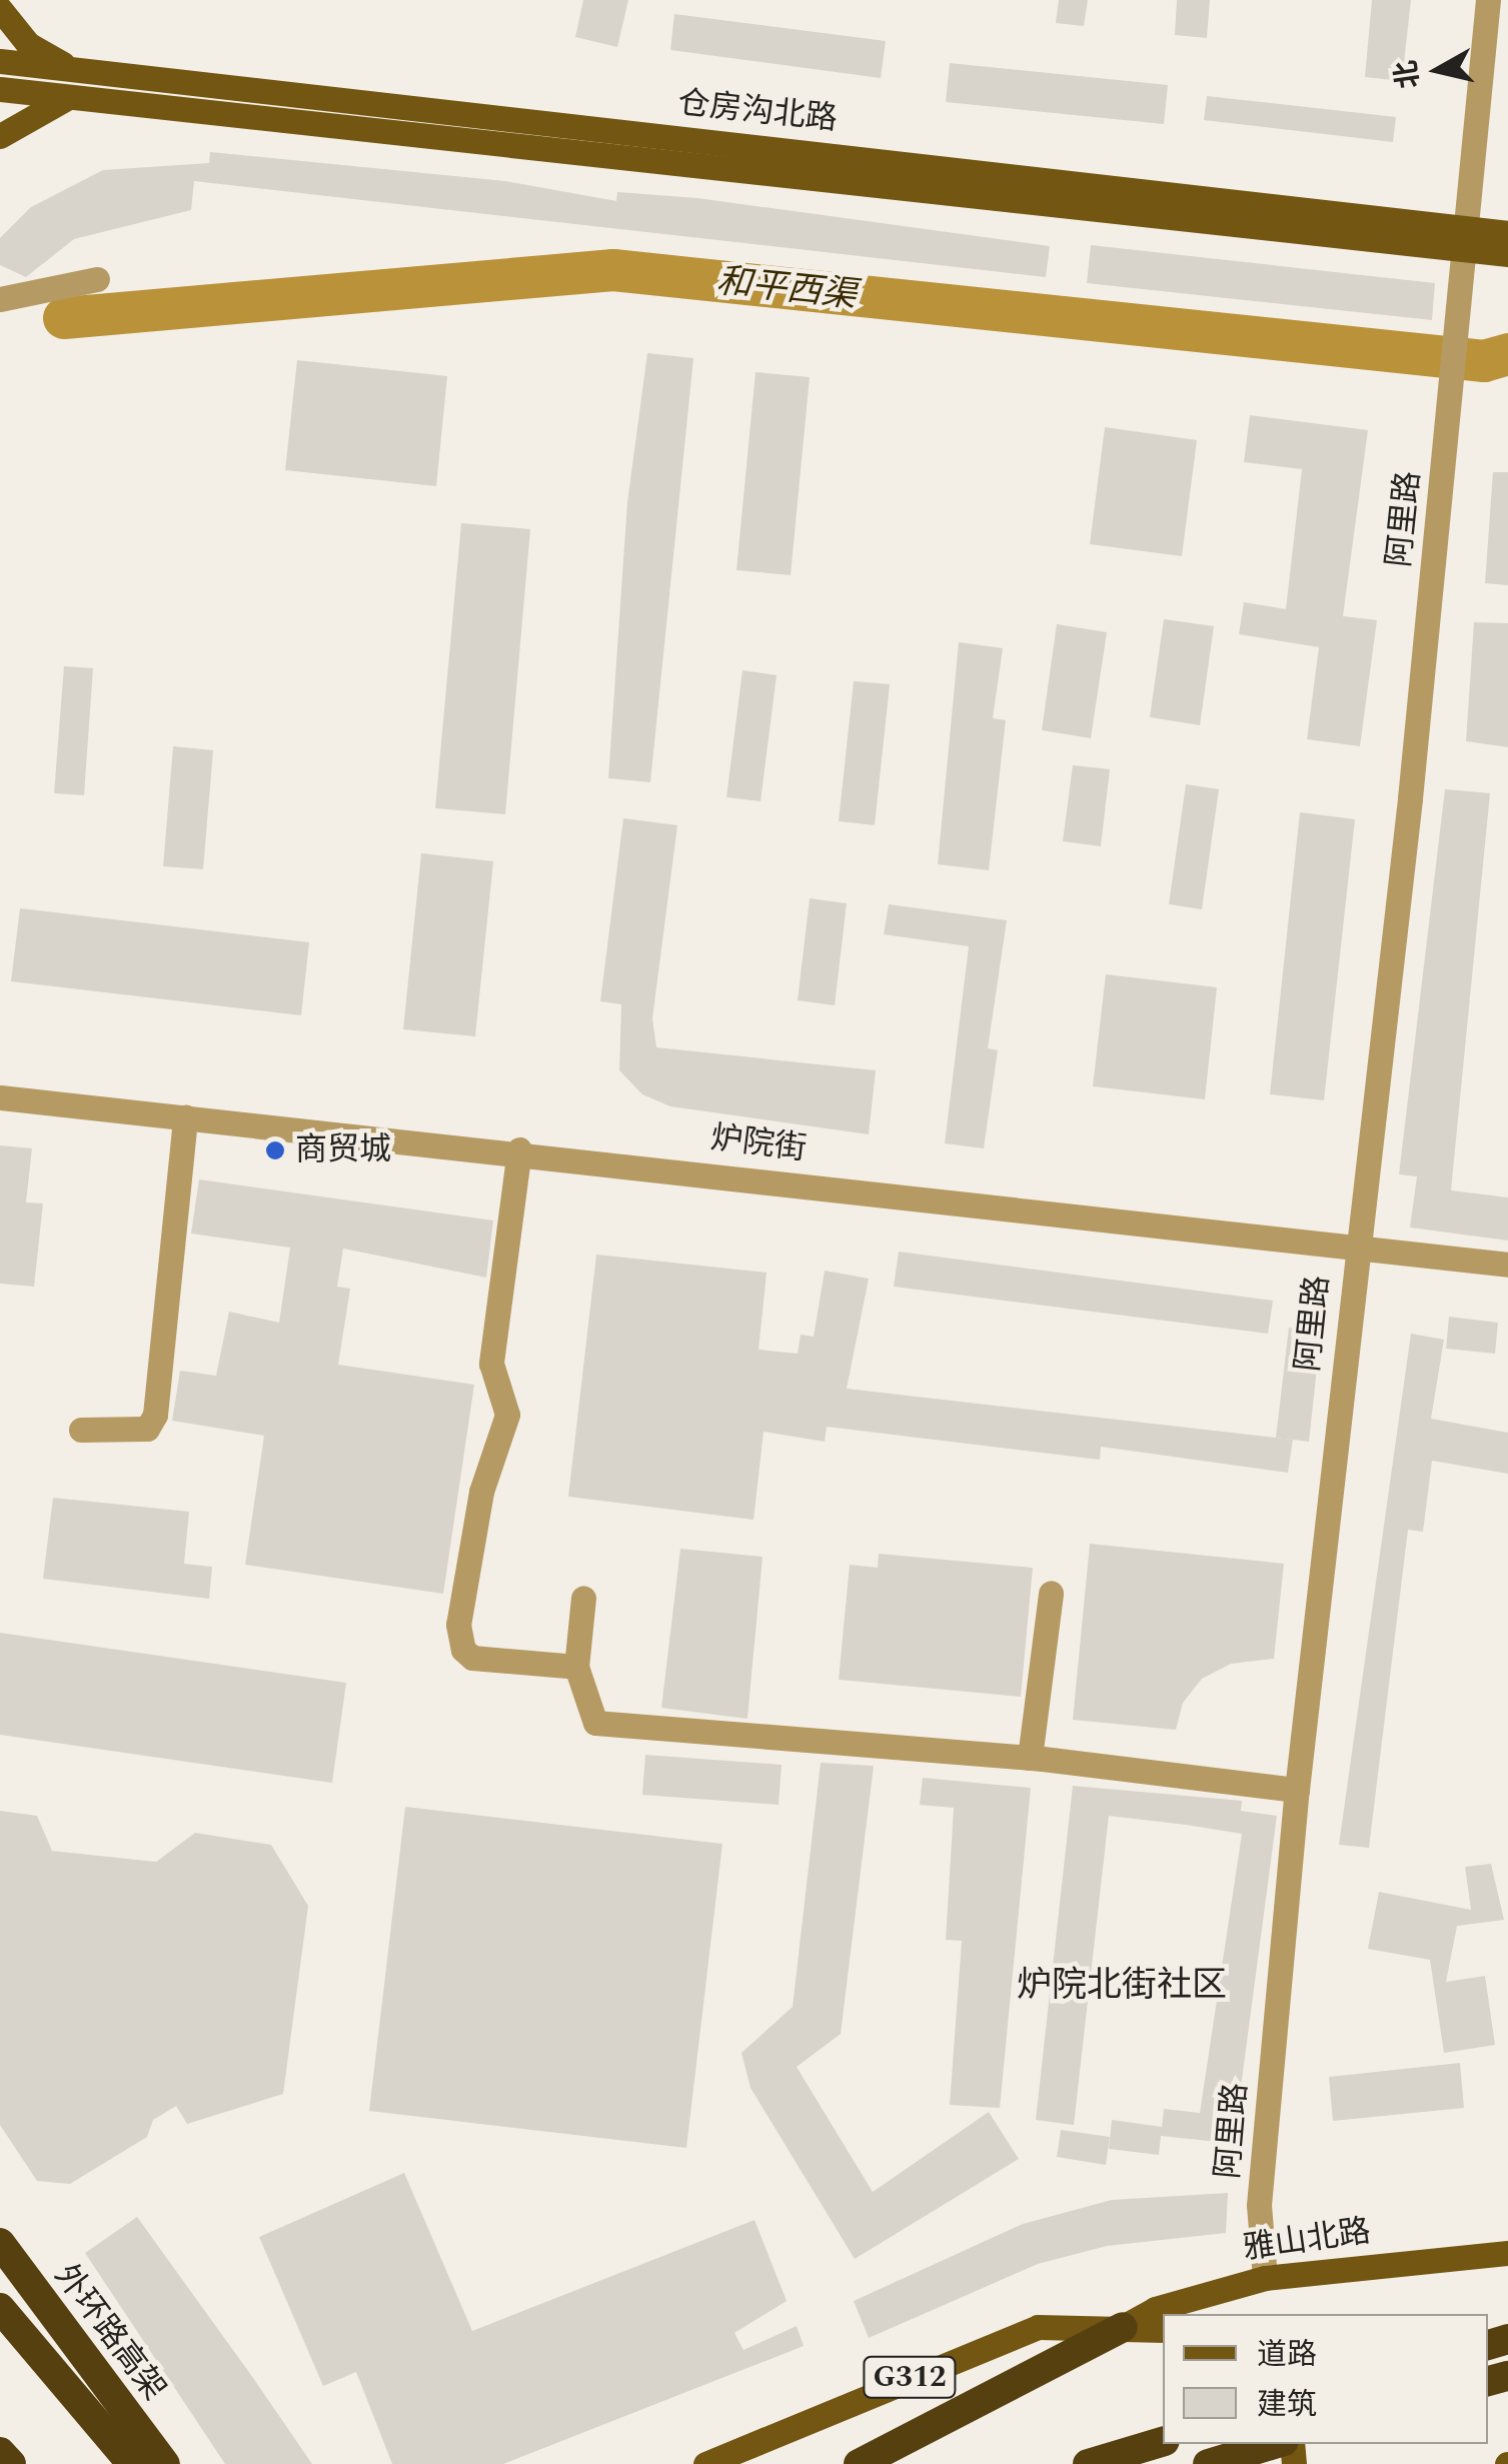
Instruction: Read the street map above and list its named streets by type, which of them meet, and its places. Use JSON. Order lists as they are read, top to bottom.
{
  "streets": {
    "highway": ["外环路高架"],
    "main road": ["仓房沟北路", "雅山北路", "G312"],
    "street": ["阿里路", "炉院街"]
  },
  "crossings": [
    ["仓房沟北路", "阿里路"],
    ["阿里路", "炉院街"],
    ["阿里路", "雅山北路"],
    ["雅山北路", "G312"]
  ],
  "districts": ["炉院北街社区"],
  "water": ["和平西渠"],
  "places": ["商贸城"],
  "legend": ["道路", "建筑"],
  "north": "left"
}
